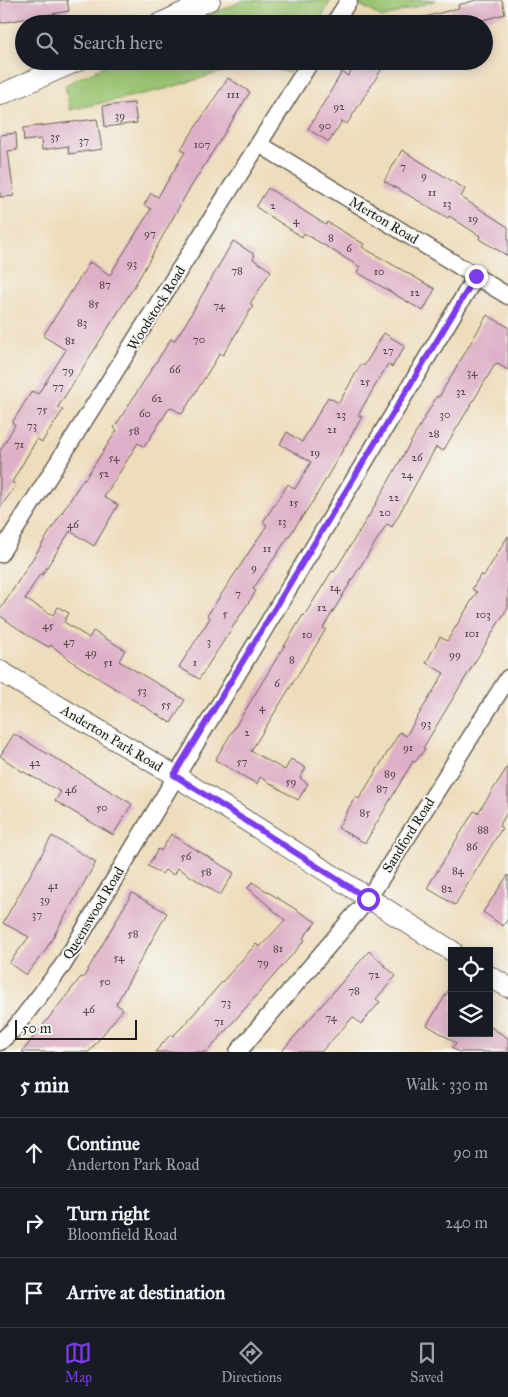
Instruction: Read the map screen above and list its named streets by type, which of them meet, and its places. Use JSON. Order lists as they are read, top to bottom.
{
  "streets": {
    "street": [
      "Merton Road",
      "Woodstock Road",
      "Anderton Park Road",
      "Sandford Road",
      "Queenswood Road"
    ]
  },
  "crossings": [
    ["Merton Road", "Woodstock Road"],
    ["Merton Road", "Queenswood Road"],
    ["Anderton Park Road", "Sandford Road"],
    ["Anderton Park Road", "Queenswood Road"]
  ],
  "house_numbers": [
    "111",
    "92",
    "39",
    "90",
    "35",
    "37",
    "107",
    "7",
    "9",
    "11",
    "13",
    "2",
    "19",
    "4",
    "97",
    "8",
    "6",
    "93",
    "78",
    "10",
    "87",
    "12",
    "85",
    "74",
    "83",
    "70",
    "81",
    "27",
    "66",
    "79",
    "34",
    "25",
    "77",
    "32",
    "62",
    "75",
    "60",
    "23",
    "30",
    "73",
    "21",
    "58",
    "28",
    "71",
    "19",
    "54",
    "26",
    "52",
    "24",
    "22",
    "15",
    "20",
    "13",
    "46",
    "11",
    "9",
    "14",
    "7",
    "12",
    "5",
    "103",
    "45",
    "101",
    "10",
    "47",
    "3",
    "49",
    "99",
    "8",
    "51",
    "1",
    "6",
    "53",
    "55",
    "4",
    "93",
    "2",
    "91",
    "57",
    "42",
    "89",
    "59",
    "87",
    "46",
    "50",
    "85",
    "88",
    "86",
    "56",
    "84",
    "58",
    "41",
    "82",
    "39",
    "37",
    "58",
    "81",
    "54",
    "79",
    "72",
    "50",
    "78",
    "73",
    "46",
    "74",
    "71"
  ],
  "scale_bar": "50 m",
  "page": {
    "search": "Search here",
    "scale": "50 m",
    "heading": ["5 min", "Walk · 330 m"],
    "list": [
      ["Continue", "Anderton Park Road", "90 m"],
      ["Turn right", "Bloomfield Road", "240 m"],
      "Arrive at destination"
    ],
    "nav": ["Map", "Directions", "Saved"]
  }
}
